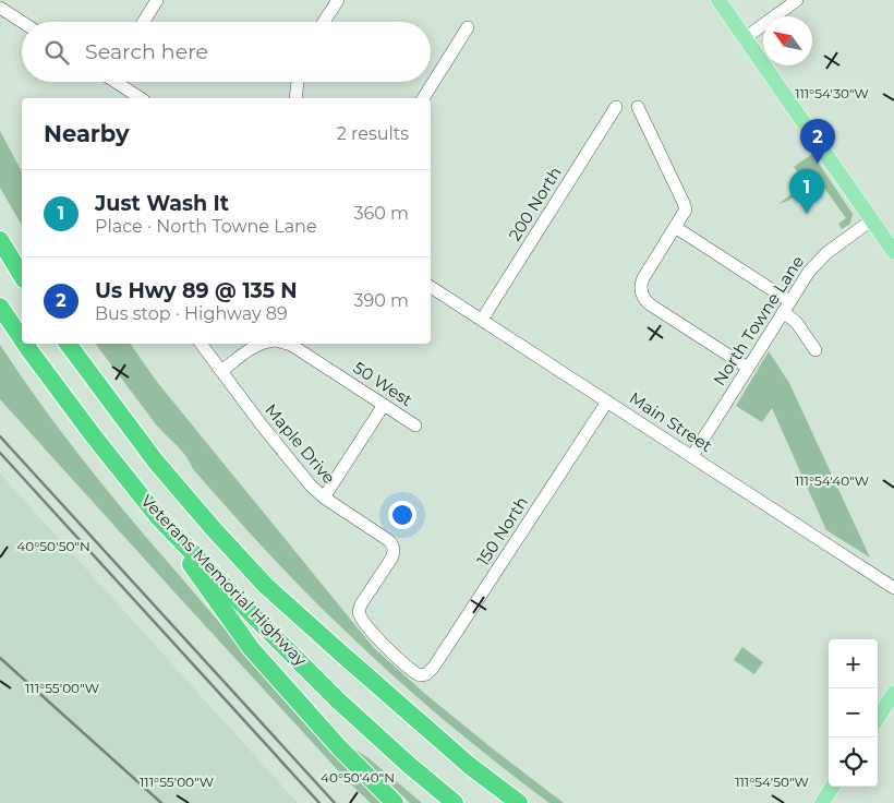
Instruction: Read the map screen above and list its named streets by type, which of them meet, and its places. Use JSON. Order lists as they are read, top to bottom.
{
  "streets": {
    "highway": ["Veterans Memorial Highway"],
    "street": [
      "200 North",
      "North Towne Lane",
      "50 West",
      "Main Street",
      "Maple Drive",
      "150 North"
    ]
  },
  "crossings": [
    ["200 North", "Main Street"],
    ["North Towne Lane", "Main Street"],
    ["Main Street", "150 North"],
    ["Maple Drive", "150 North"]
  ],
  "north": "top left",
  "page": {
    "search": "Search here",
    "heading": ["Nearby", "2 results"],
    "pins": ["2", "1"],
    "list": [
      {
        "mark": "1",
        "name": "Just Wash It",
        "note": "Place · North Towne Lane",
        "value": "360 m"
      },
      {
        "mark": "2",
        "name": "Us Hwy 89 @ 135 N",
        "note": "Bus stop · Highway 89",
        "value": "390 m"
      }
    ],
    "map_buttons": ["+", "−"]
  },
  "coordinates": [
    "111°54'30\"W",
    "111°54'40\"W",
    "40°50'50\"N",
    "111°55'00\"W",
    "40°50'40\"N",
    "111°54'50\"W"
  ]
}
